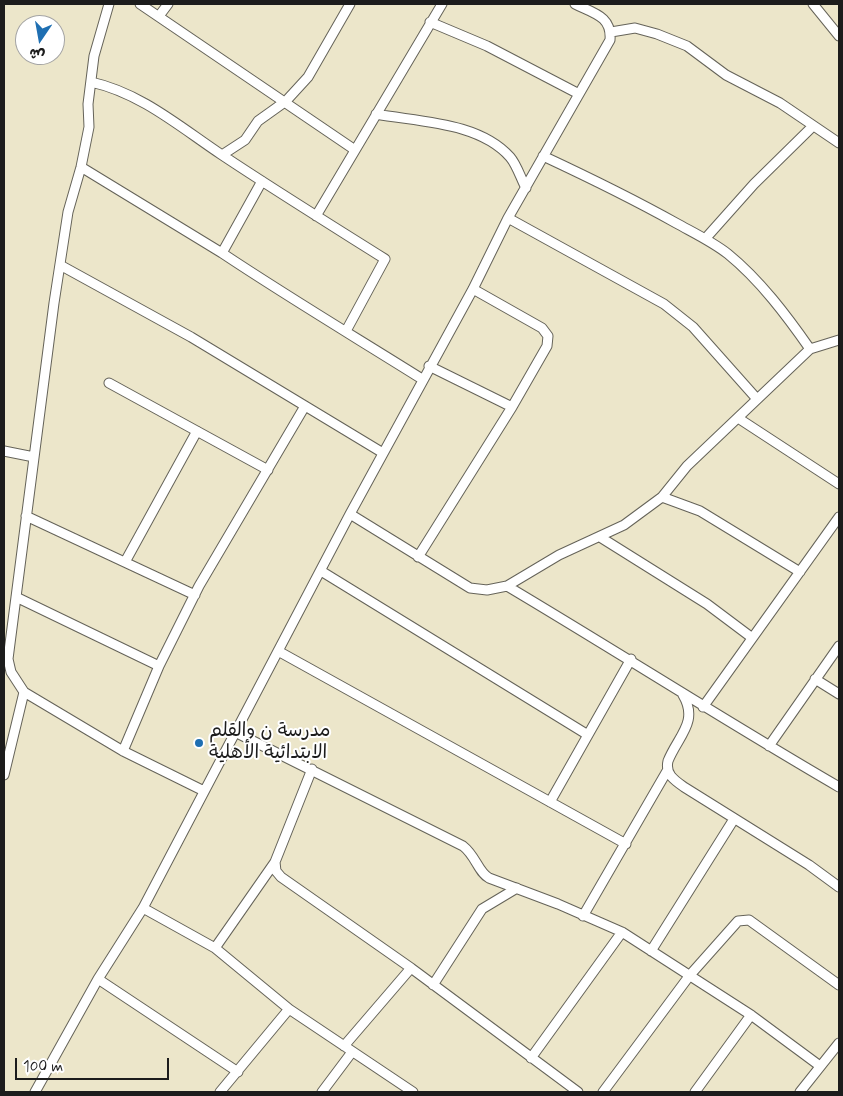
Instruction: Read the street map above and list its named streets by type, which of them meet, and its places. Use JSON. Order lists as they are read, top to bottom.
{
  "places": ["مدرسة ن والقلم الابتدائية الأهلية"],
  "scale_bar": "100 m",
  "north": "bottom"
}
